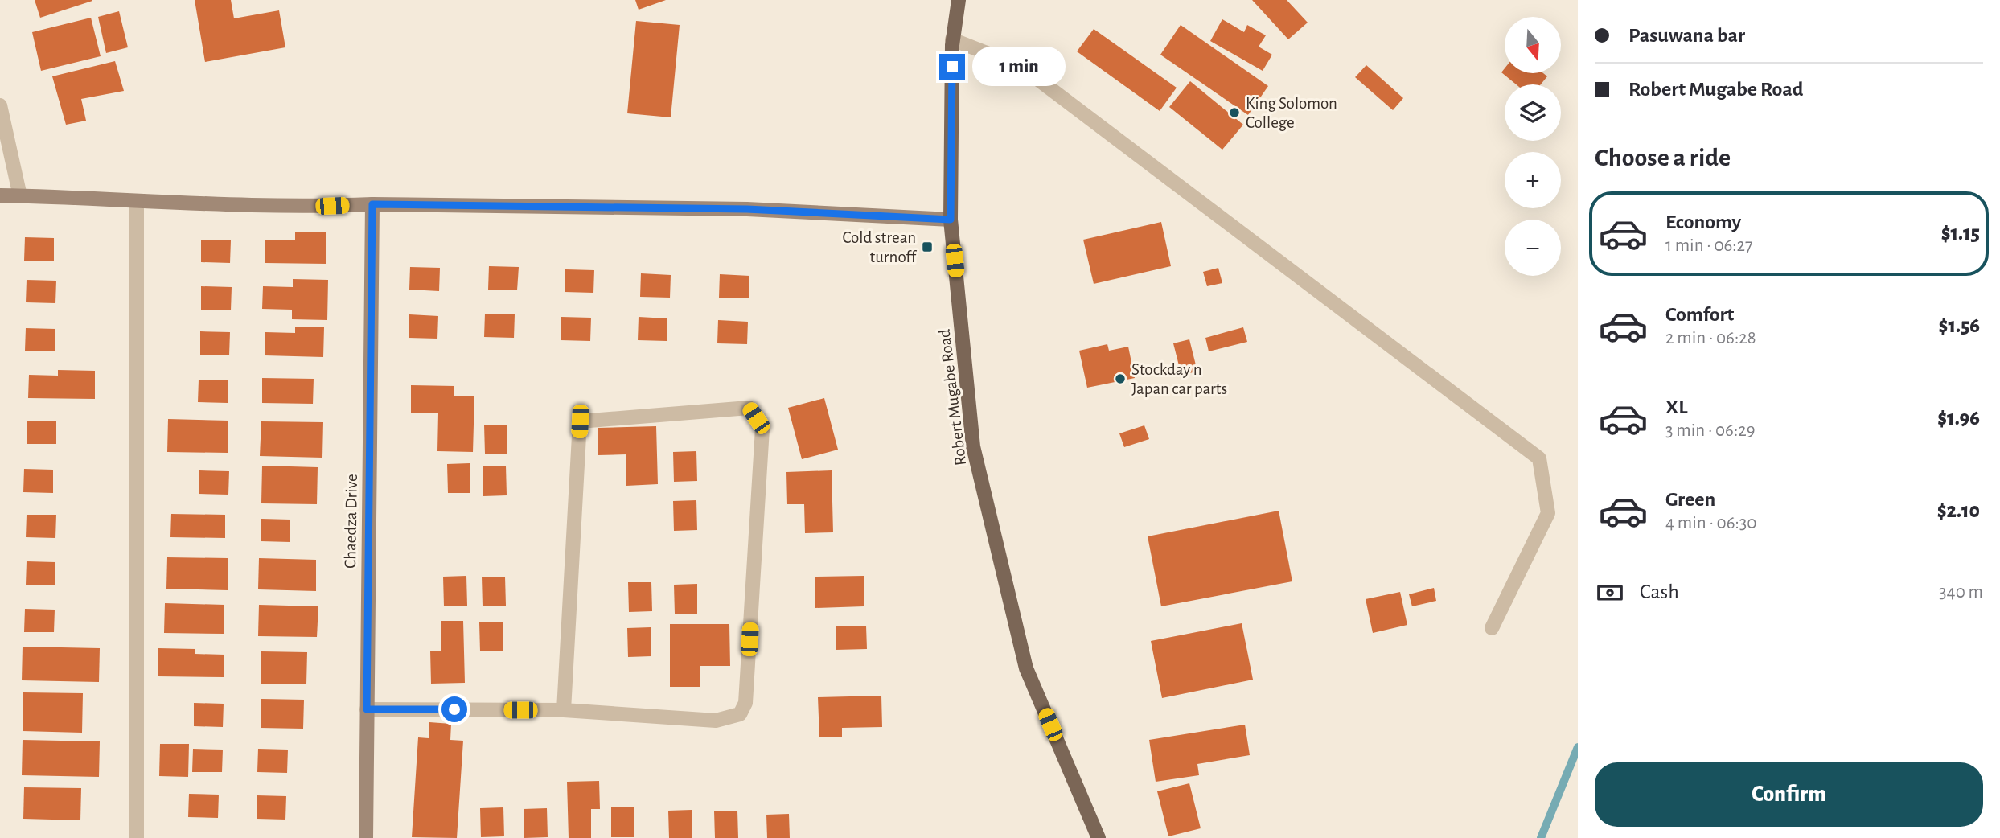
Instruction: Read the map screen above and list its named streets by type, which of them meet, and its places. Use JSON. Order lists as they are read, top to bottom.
{
  "streets": {
    "main road": ["Robert Mugabe Road"],
    "street": ["Chaedza Drive"]
  },
  "places": {
    "other": ["King Solomon College", "Stockday n Japan car parts"],
    "transit": ["Cold strean turnoff"]
  },
  "north": "bottom",
  "page": {
    "banner": ["Pasuwana bar", "Robert Mugabe Road"],
    "map_buttons": ["+", "−"],
    "bubble": "1 min",
    "heading": "Choose a ride",
    "list": [
      {
        "name": "Economy",
        "note": "1 min · 06:27",
        "value": "$1.15"
      },
      {
        "name": "Comfort",
        "note": "2 min · 06:28",
        "value": "$1.56"
      },
      {
        "name": "XL",
        "note": "3 min · 06:29",
        "value": "$1.96"
      },
      {
        "name": "Green",
        "note": "4 min · 06:30",
        "value": "$2.10"
      }
    ],
    "pay": ["Cash", "340 m"],
    "buttons": "Confirm"
  }
}
